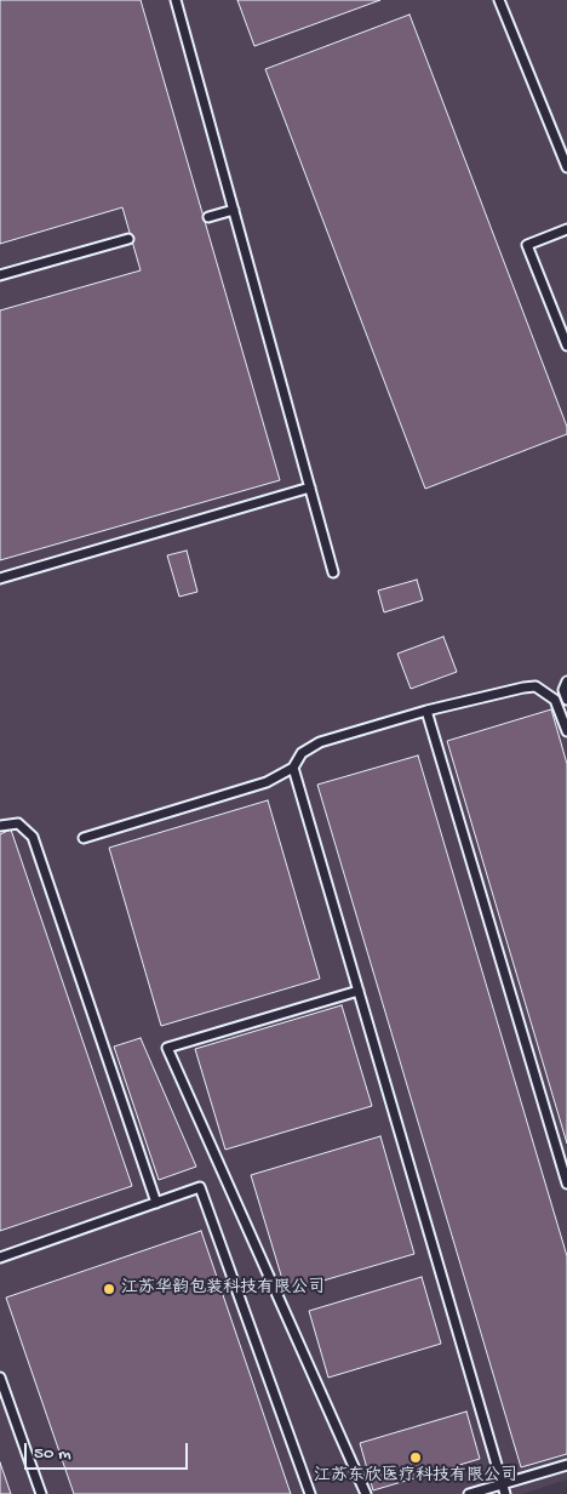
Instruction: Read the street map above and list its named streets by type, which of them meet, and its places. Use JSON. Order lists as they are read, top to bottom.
{
  "places": ["江苏华韵包装科技有限公司", "江苏东欣医疗科技有限公司"],
  "scale_bar": "50 m"
}
